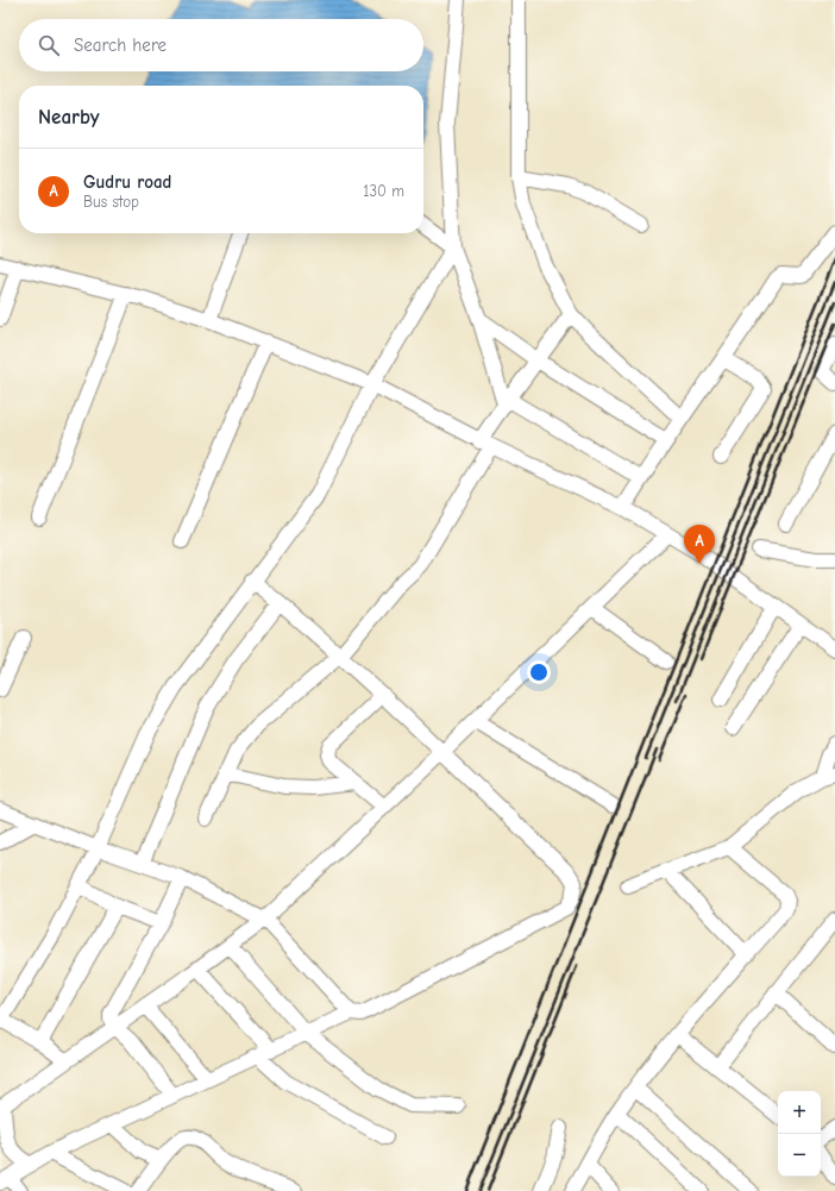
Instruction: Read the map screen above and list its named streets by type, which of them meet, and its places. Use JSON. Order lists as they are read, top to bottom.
{
  "page": {
    "search": "Search here",
    "heading": "Nearby",
    "list": [
      {
        "mark": "A",
        "name": "Gudru road",
        "note": "Bus stop",
        "value": "130 m"
      }
    ],
    "pins": "A",
    "map_buttons": ["+", "−"]
  }
}
